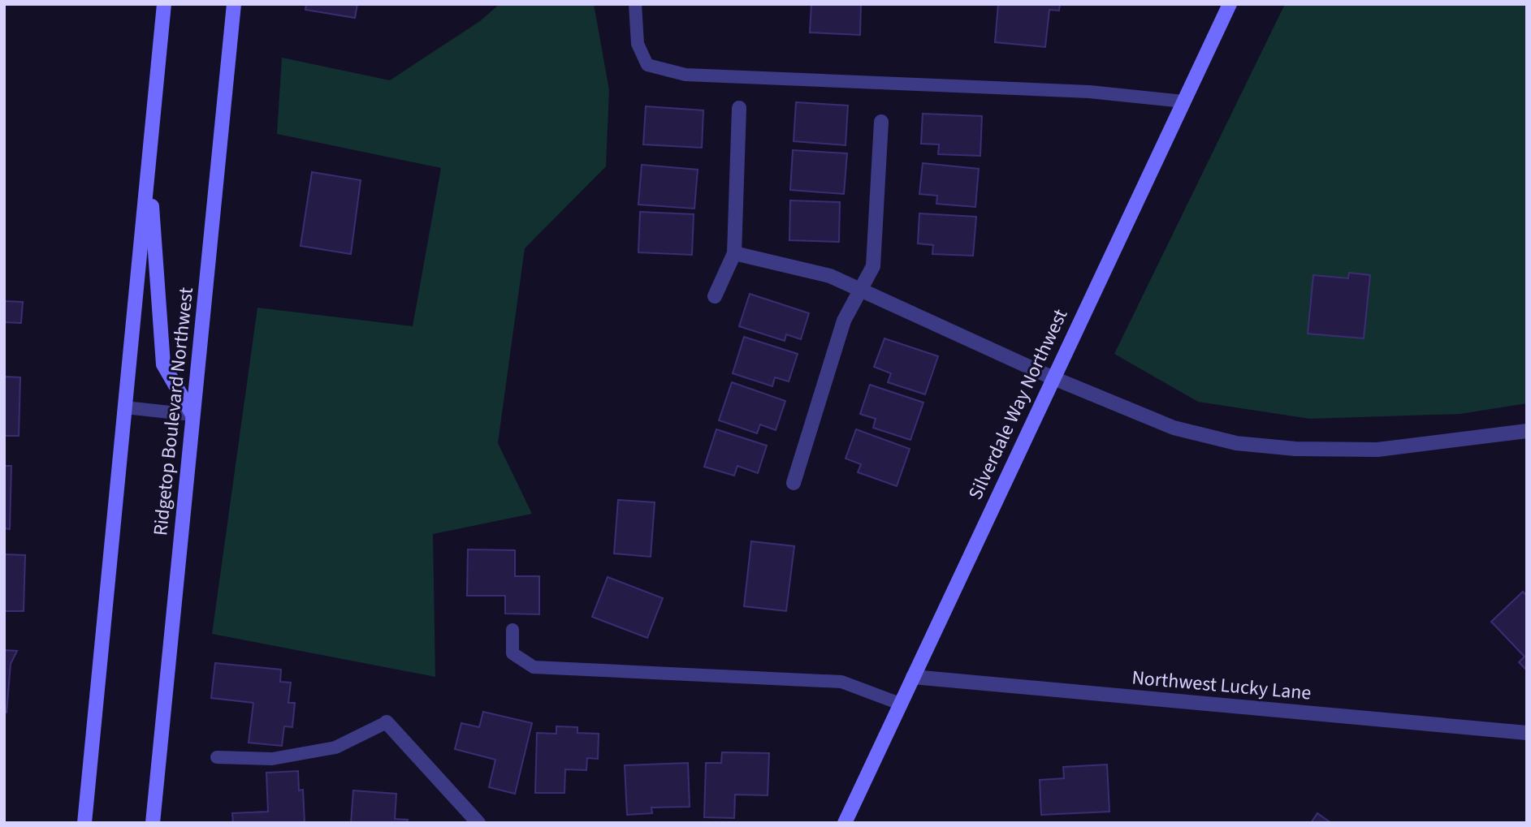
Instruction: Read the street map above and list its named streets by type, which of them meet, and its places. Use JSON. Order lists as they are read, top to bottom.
{
  "streets": {
    "main road": ["Silverdale Way Northwest", "Ridgetop Boulevard Northwest"],
    "street": ["Northwest Lucky Lane"]
  },
  "crossings": [
    ["Silverdale Way Northwest", "Northwest Lucky Lane"]
  ]
}
